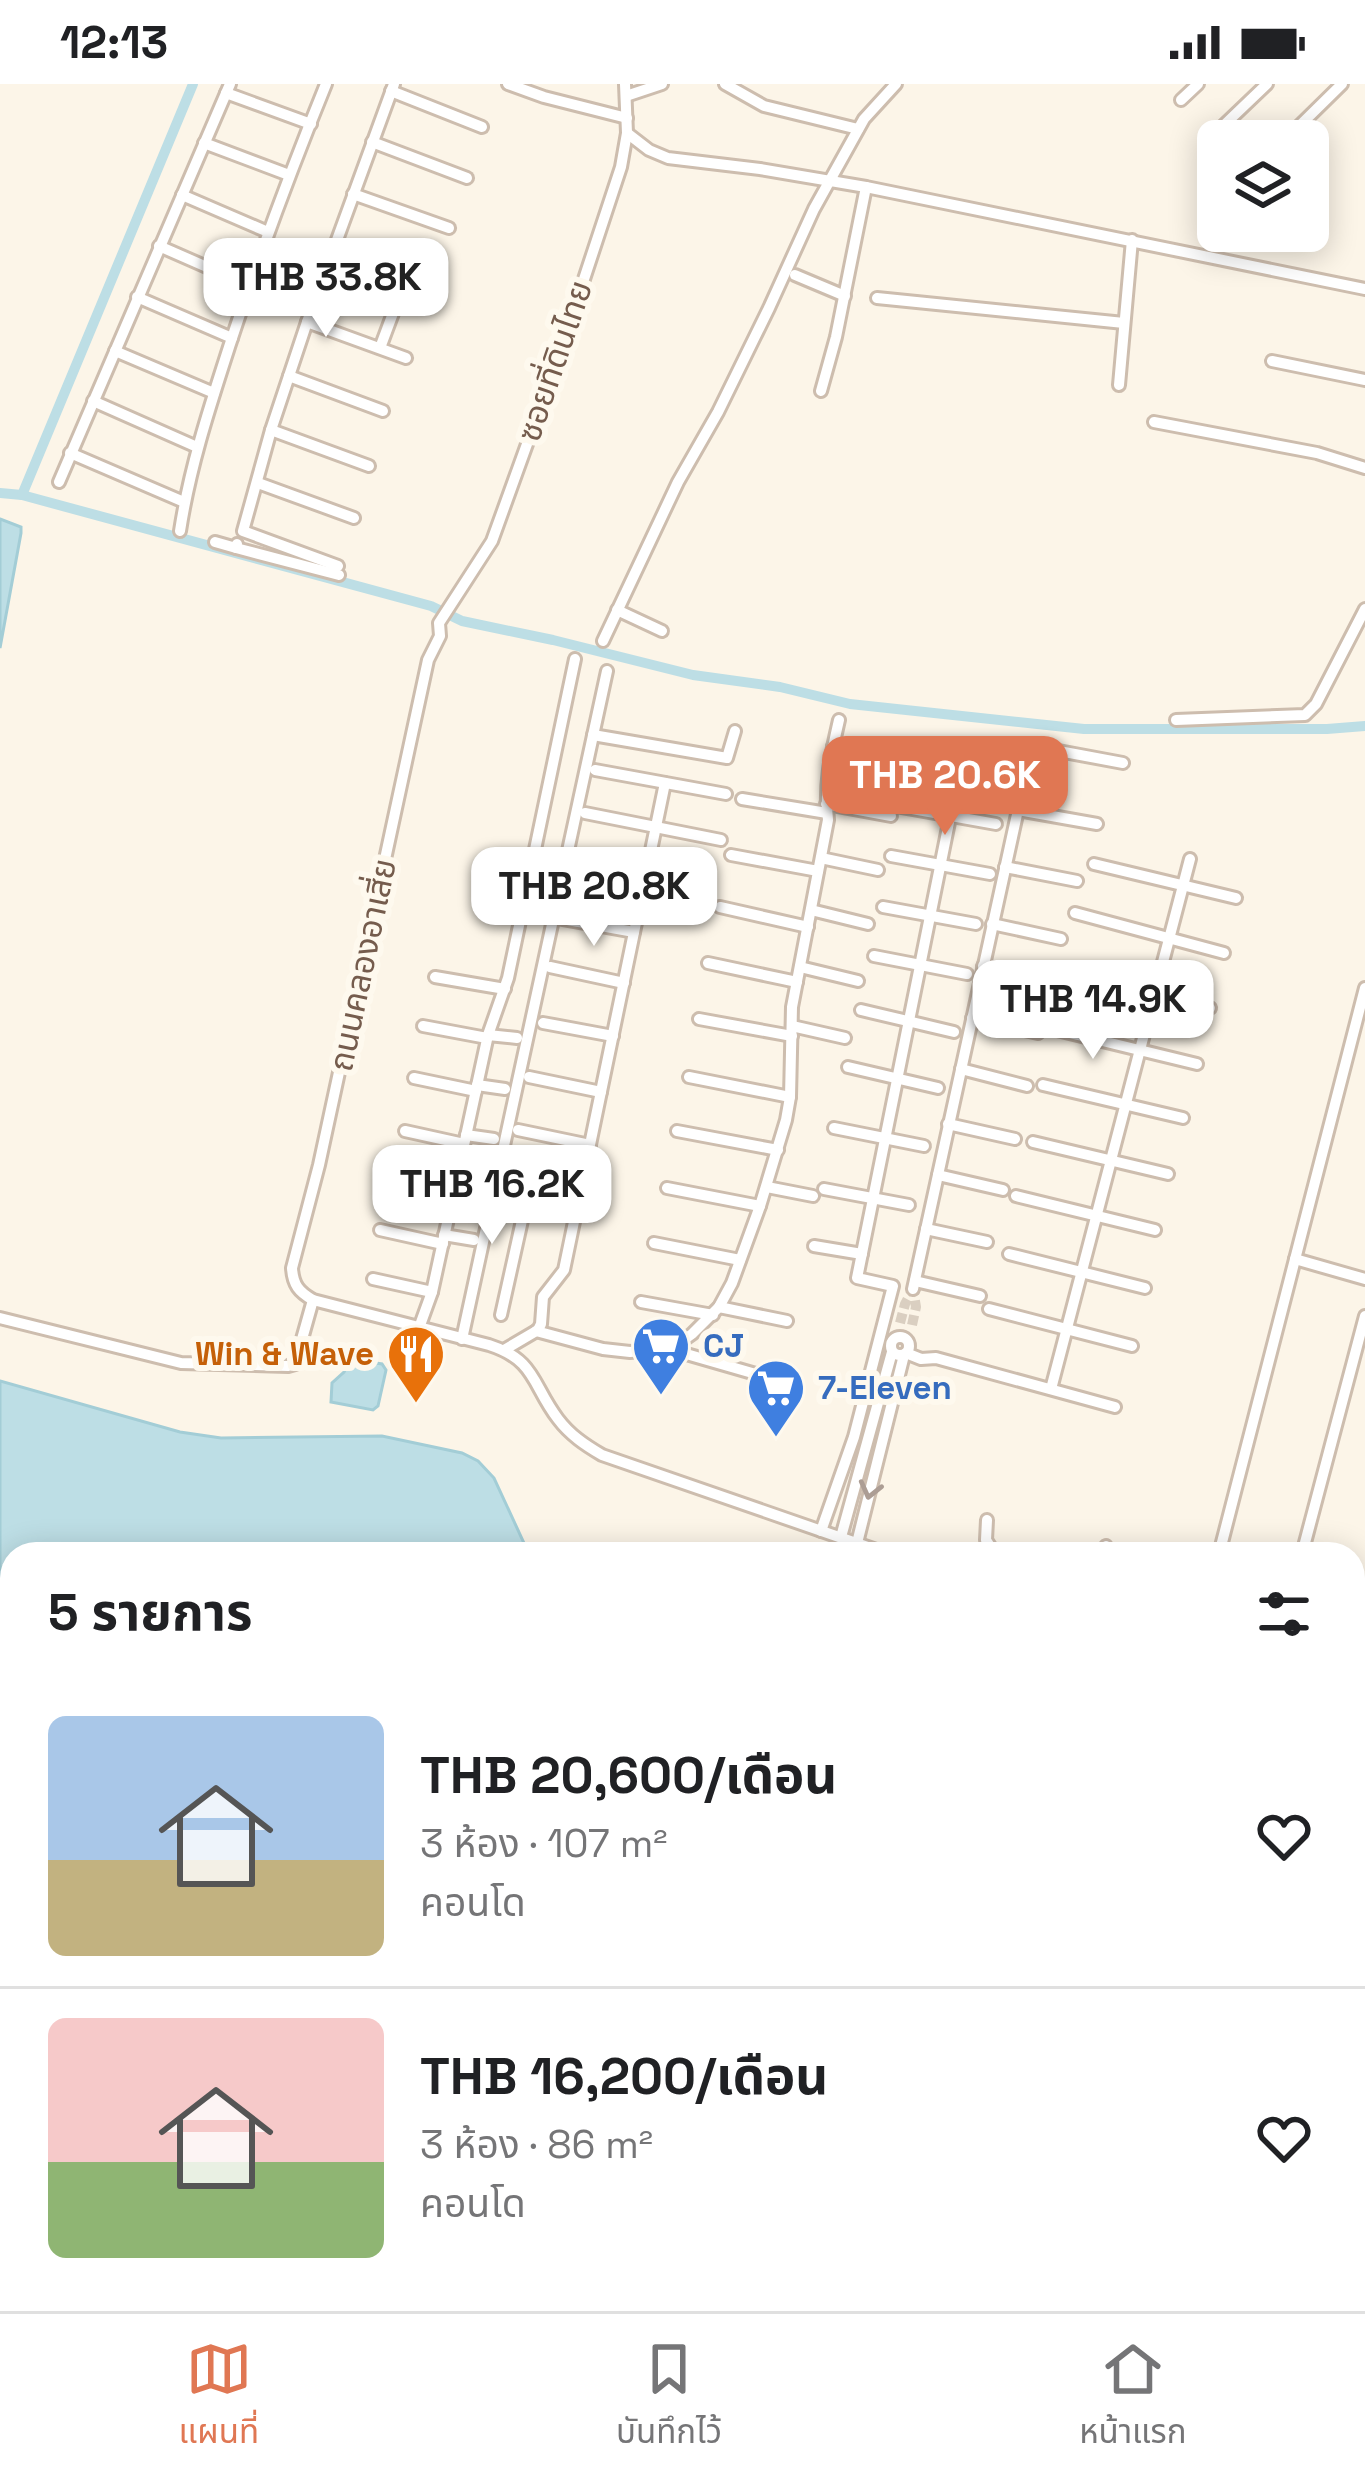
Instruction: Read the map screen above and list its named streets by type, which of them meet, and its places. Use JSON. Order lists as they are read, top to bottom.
{
  "streets": {
    "street": ["ซอยที่ดินไทย", "ถนนคลองอาเสี่ย"]
  },
  "crossings": [
    ["ซอยที่ดินไทย", "ถนนคลองอาเสี่ย"]
  ],
  "places": {
    "supermarket": ["CJ", "7-Eleven"],
    "restaurant": ["Win & Wave"]
  },
  "page": {
    "status": "12:13",
    "price": [
      "THB 33.8K",
      "THB 20.6K",
      "THB 20.8K",
      "THB 14.9K",
      "THB 16.2K"
    ],
    "heading": "5 รายการ",
    "list": [
      {
        "name": "THB 20,600/เดือน",
        "note": "3 ห้อง · 107 m² · คอนโด"
      },
      {
        "name": "THB 16,200/เดือน",
        "note": "3 ห้อง · 86 m² · คอนโด"
      }
    ],
    "tabs": ["แผนที่", "บันทึกไว้", "หน้าแรก"]
  }
}
